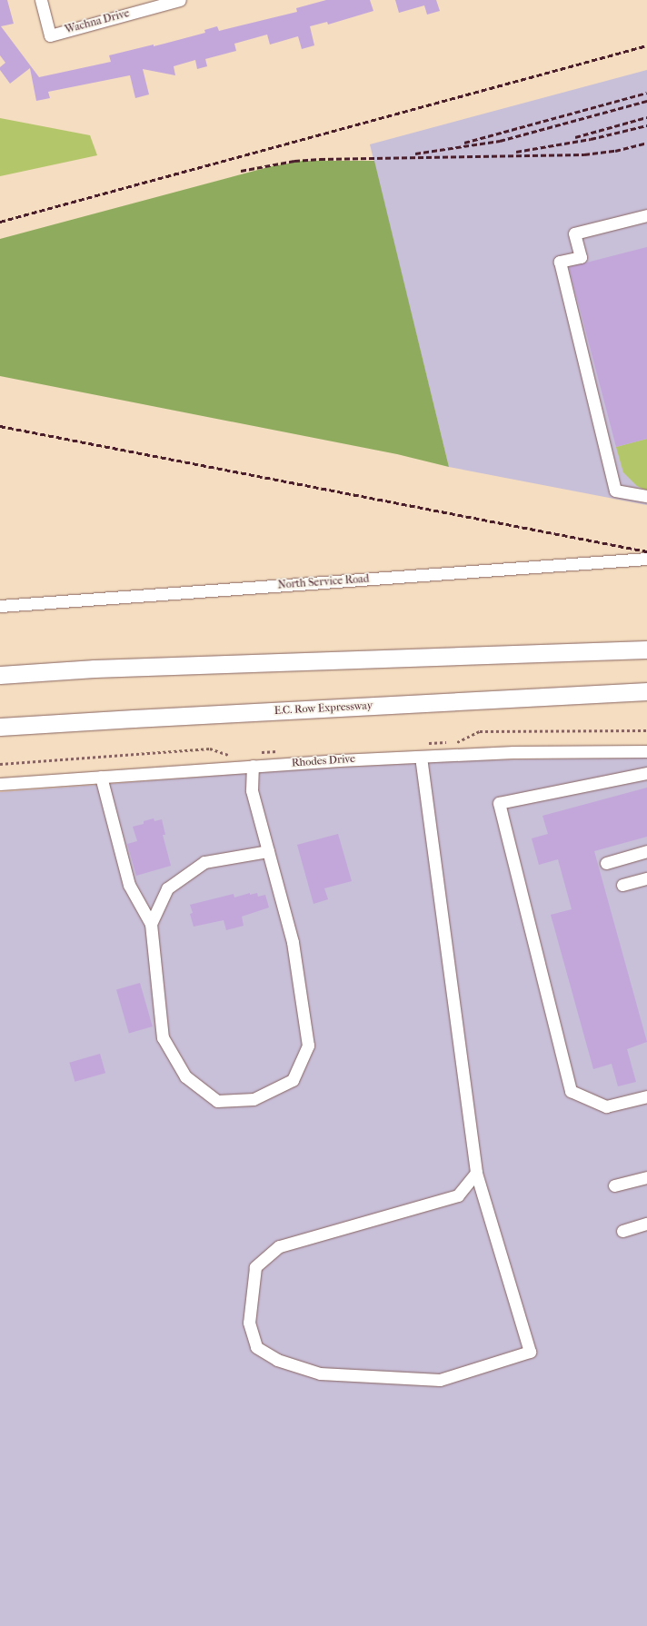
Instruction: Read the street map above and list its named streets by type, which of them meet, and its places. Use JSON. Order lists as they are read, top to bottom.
{
  "streets": {
    "highway": ["E.C. Row Expressway"],
    "street": ["Wachna Drive", "North Service Road", "Rhodes Drive"]
  }
}
